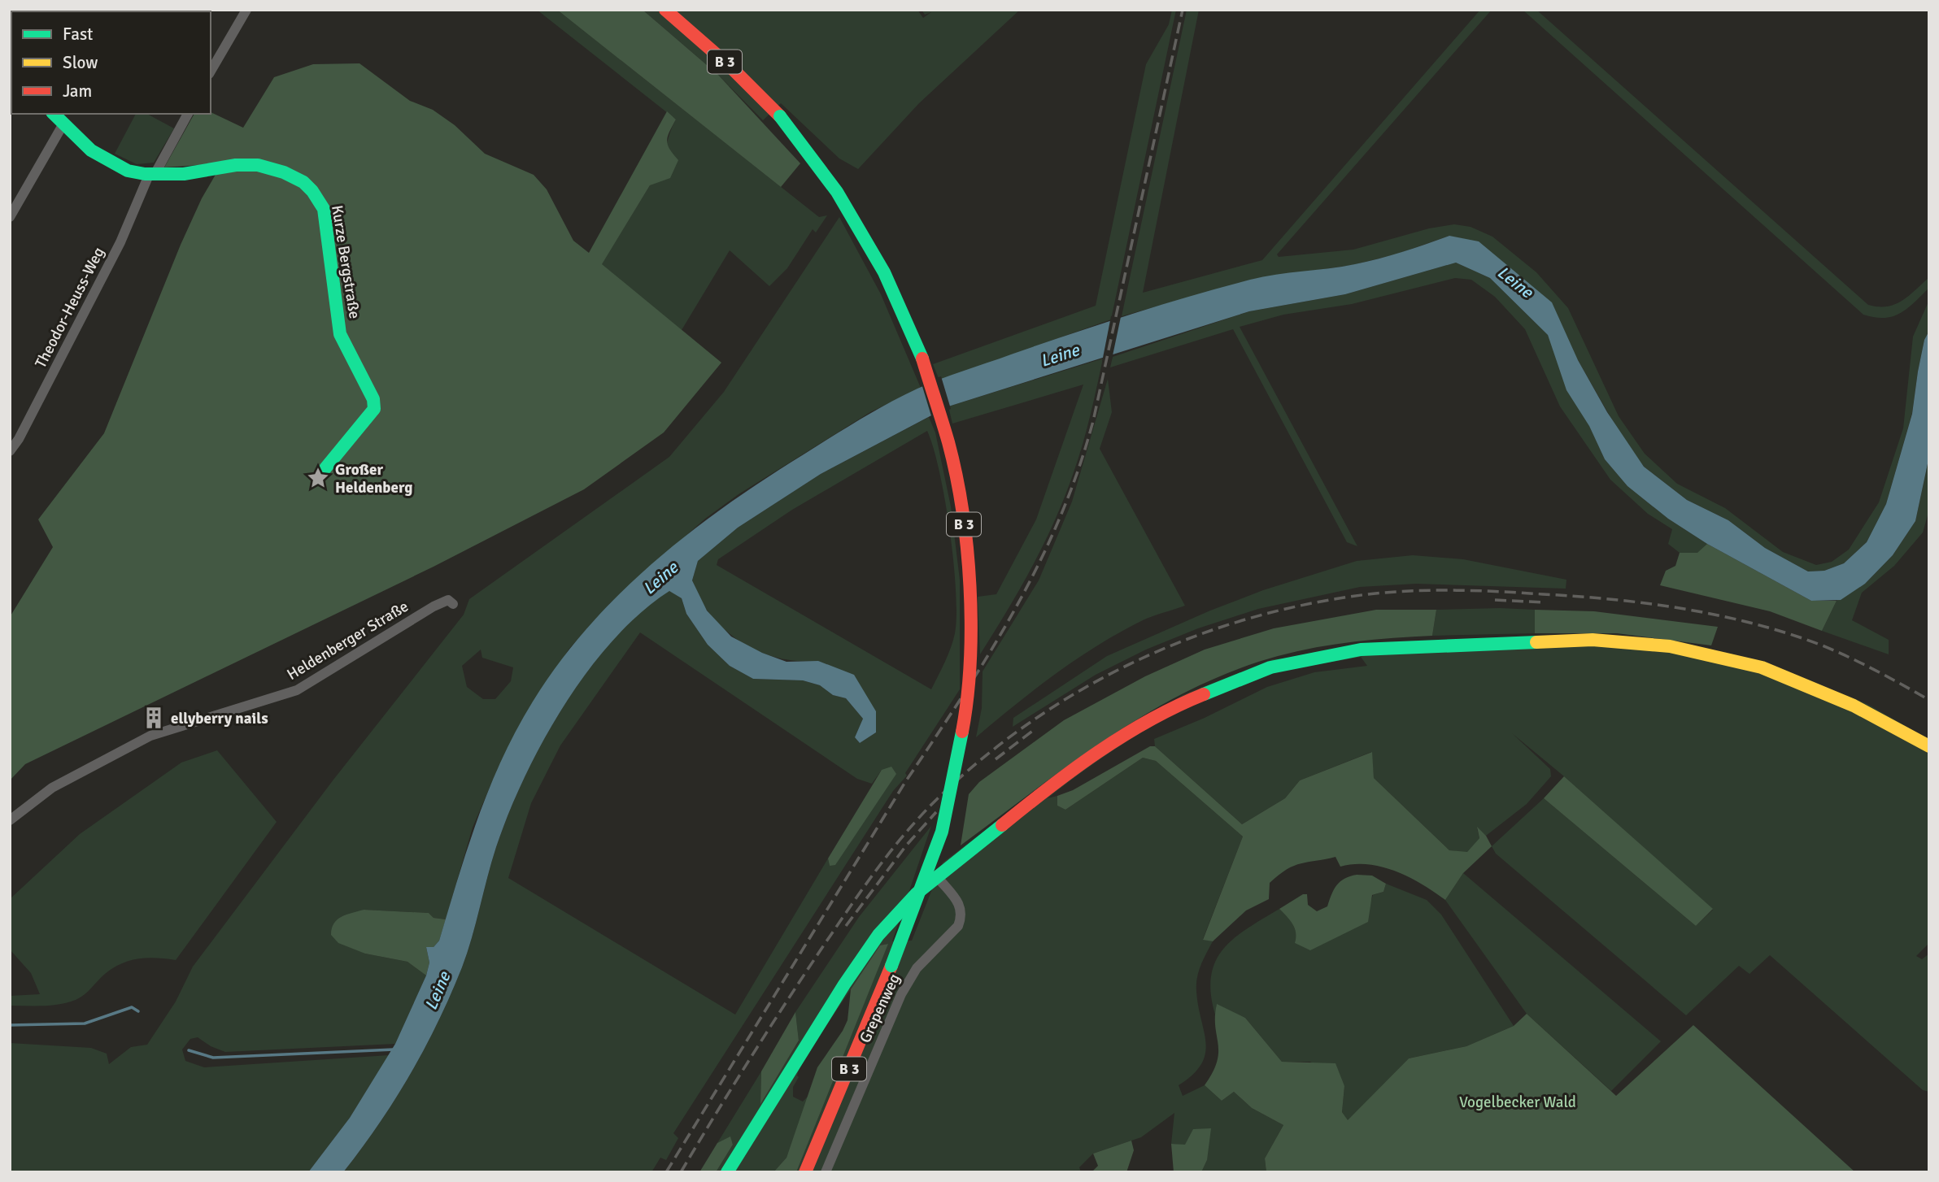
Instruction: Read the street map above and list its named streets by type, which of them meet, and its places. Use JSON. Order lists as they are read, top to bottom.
{
  "streets": {
    "street": [
      "B 3",
      "Kurze Bergstraße",
      "Theodor-Heuss-Weg",
      "Heldenberger Straße",
      "Grepenweg"
    ]
  },
  "crossings": [
    ["Kurze Bergstraße", "Theodor-Heuss-Weg"]
  ],
  "water": ["Leine"],
  "parks": ["Vogelbecker Wald"],
  "places": {
    "place": ["Großer Heldenberg"],
    "building": ["ellyberry nails"]
  },
  "legend": ["Fast", "Slow", "Jam"]
}
